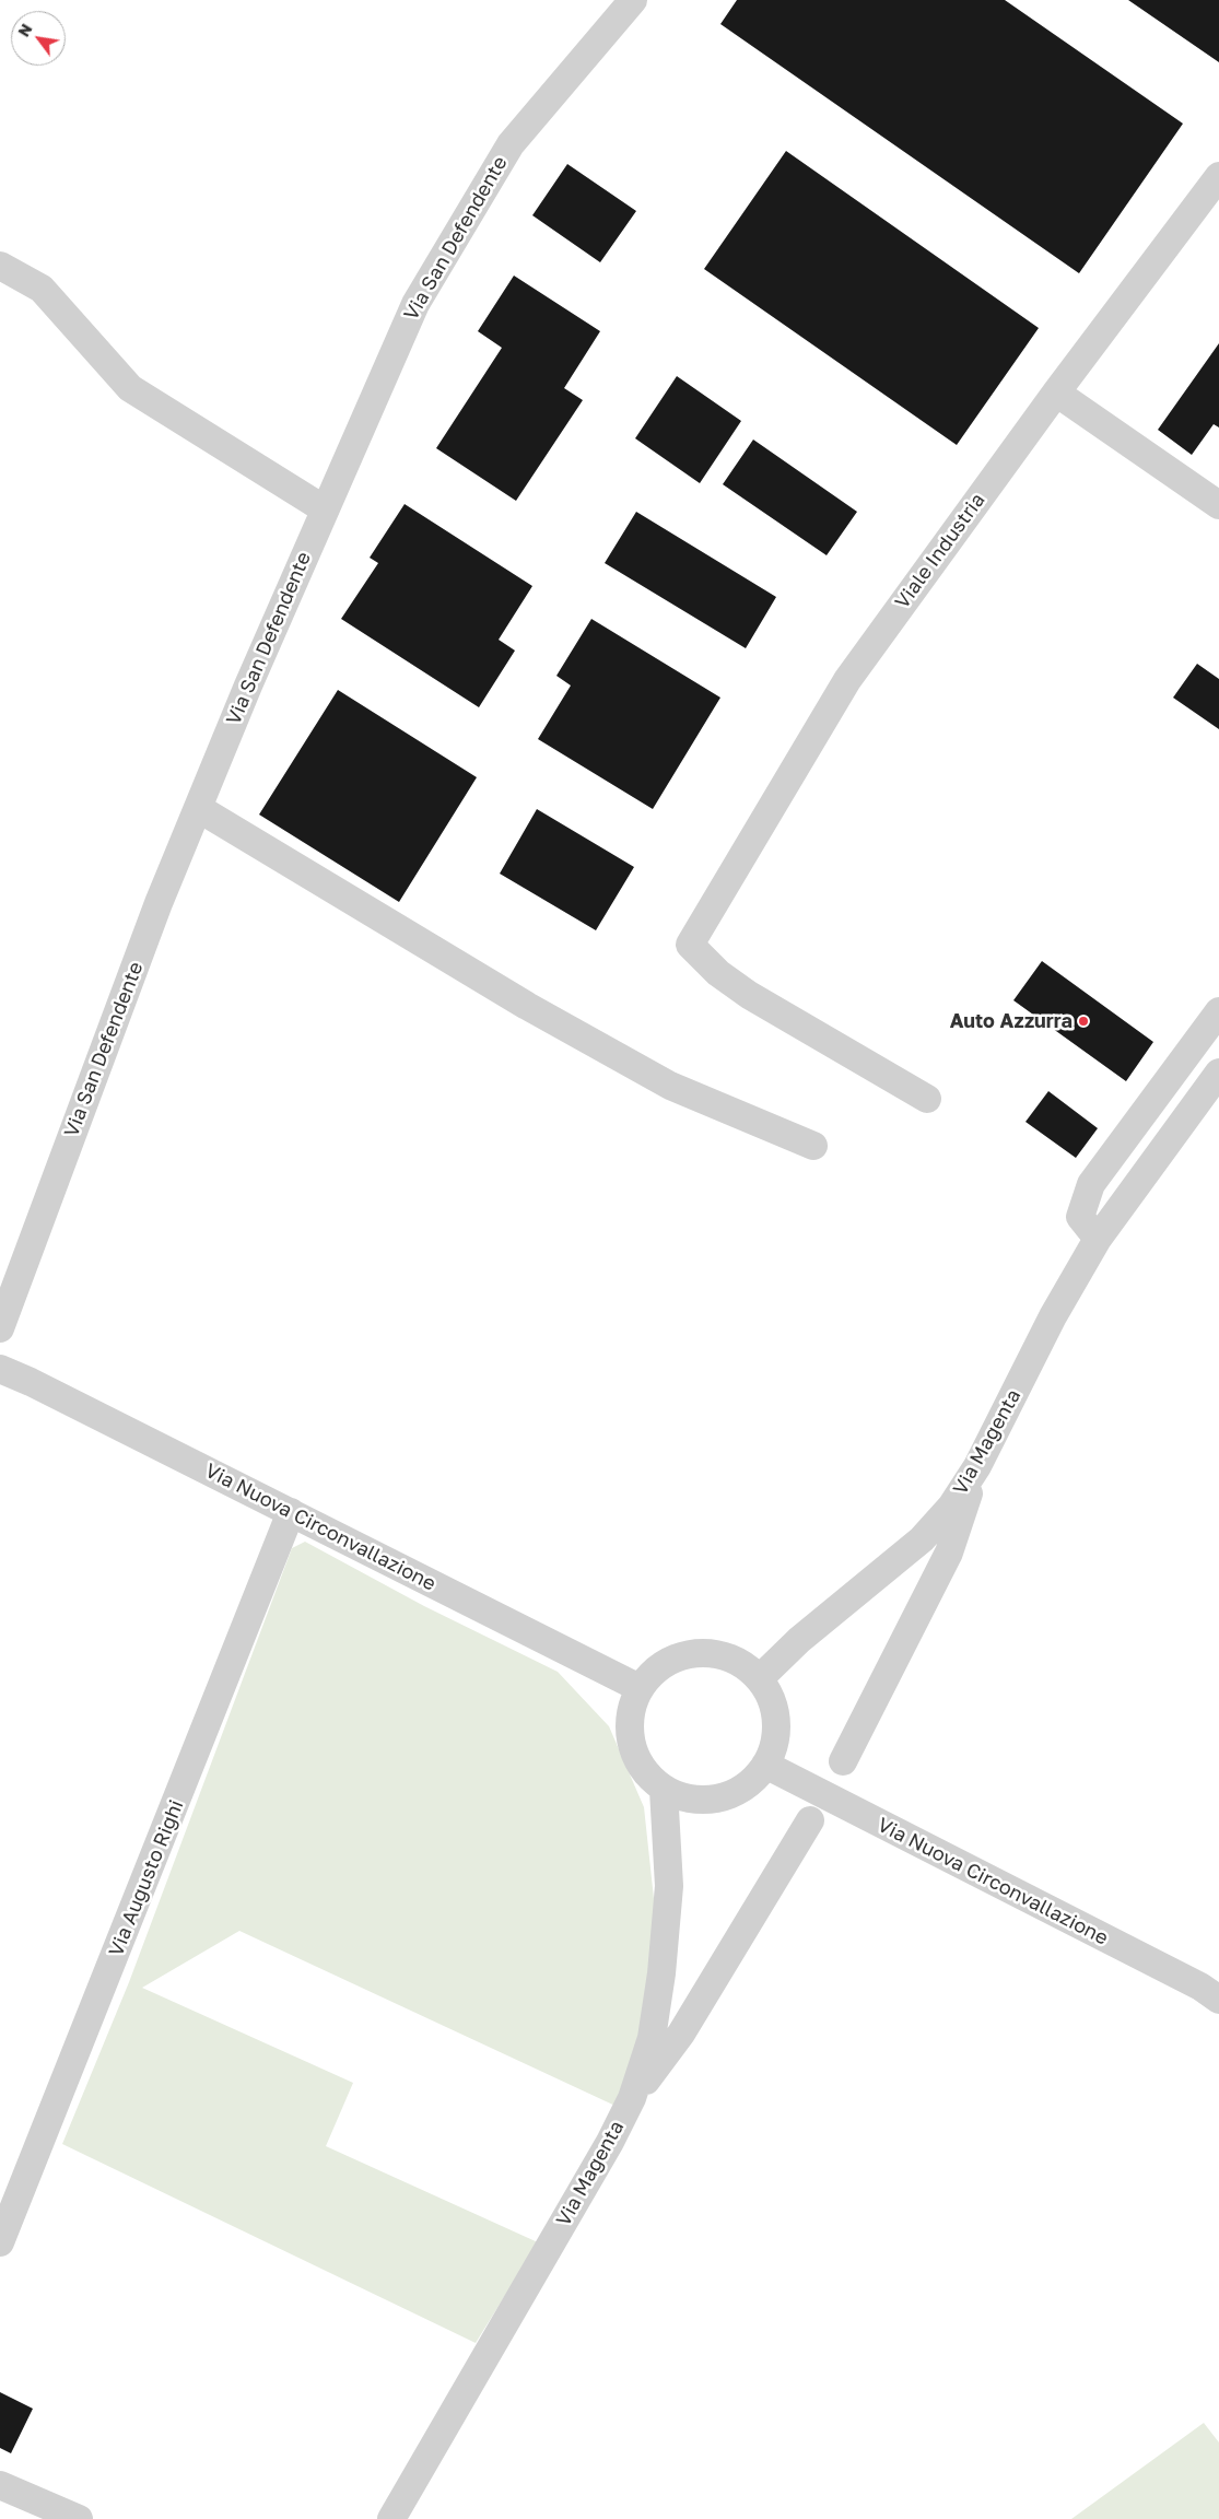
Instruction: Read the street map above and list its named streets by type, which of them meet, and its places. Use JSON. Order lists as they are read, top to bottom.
{
  "streets": {
    "street": [
      "Via San Defendente",
      "Viale Industria",
      "Via Magenta",
      "Via Nuova Circonvallazione",
      "Via Augusto Righi"
    ]
  },
  "crossings": [
    ["Via Magenta", "Via Nuova Circonvallazione"],
    ["Via Nuova Circonvallazione", "Via Augusto Righi"]
  ],
  "places": ["Auto Azzurra"],
  "north": "top left"
}
